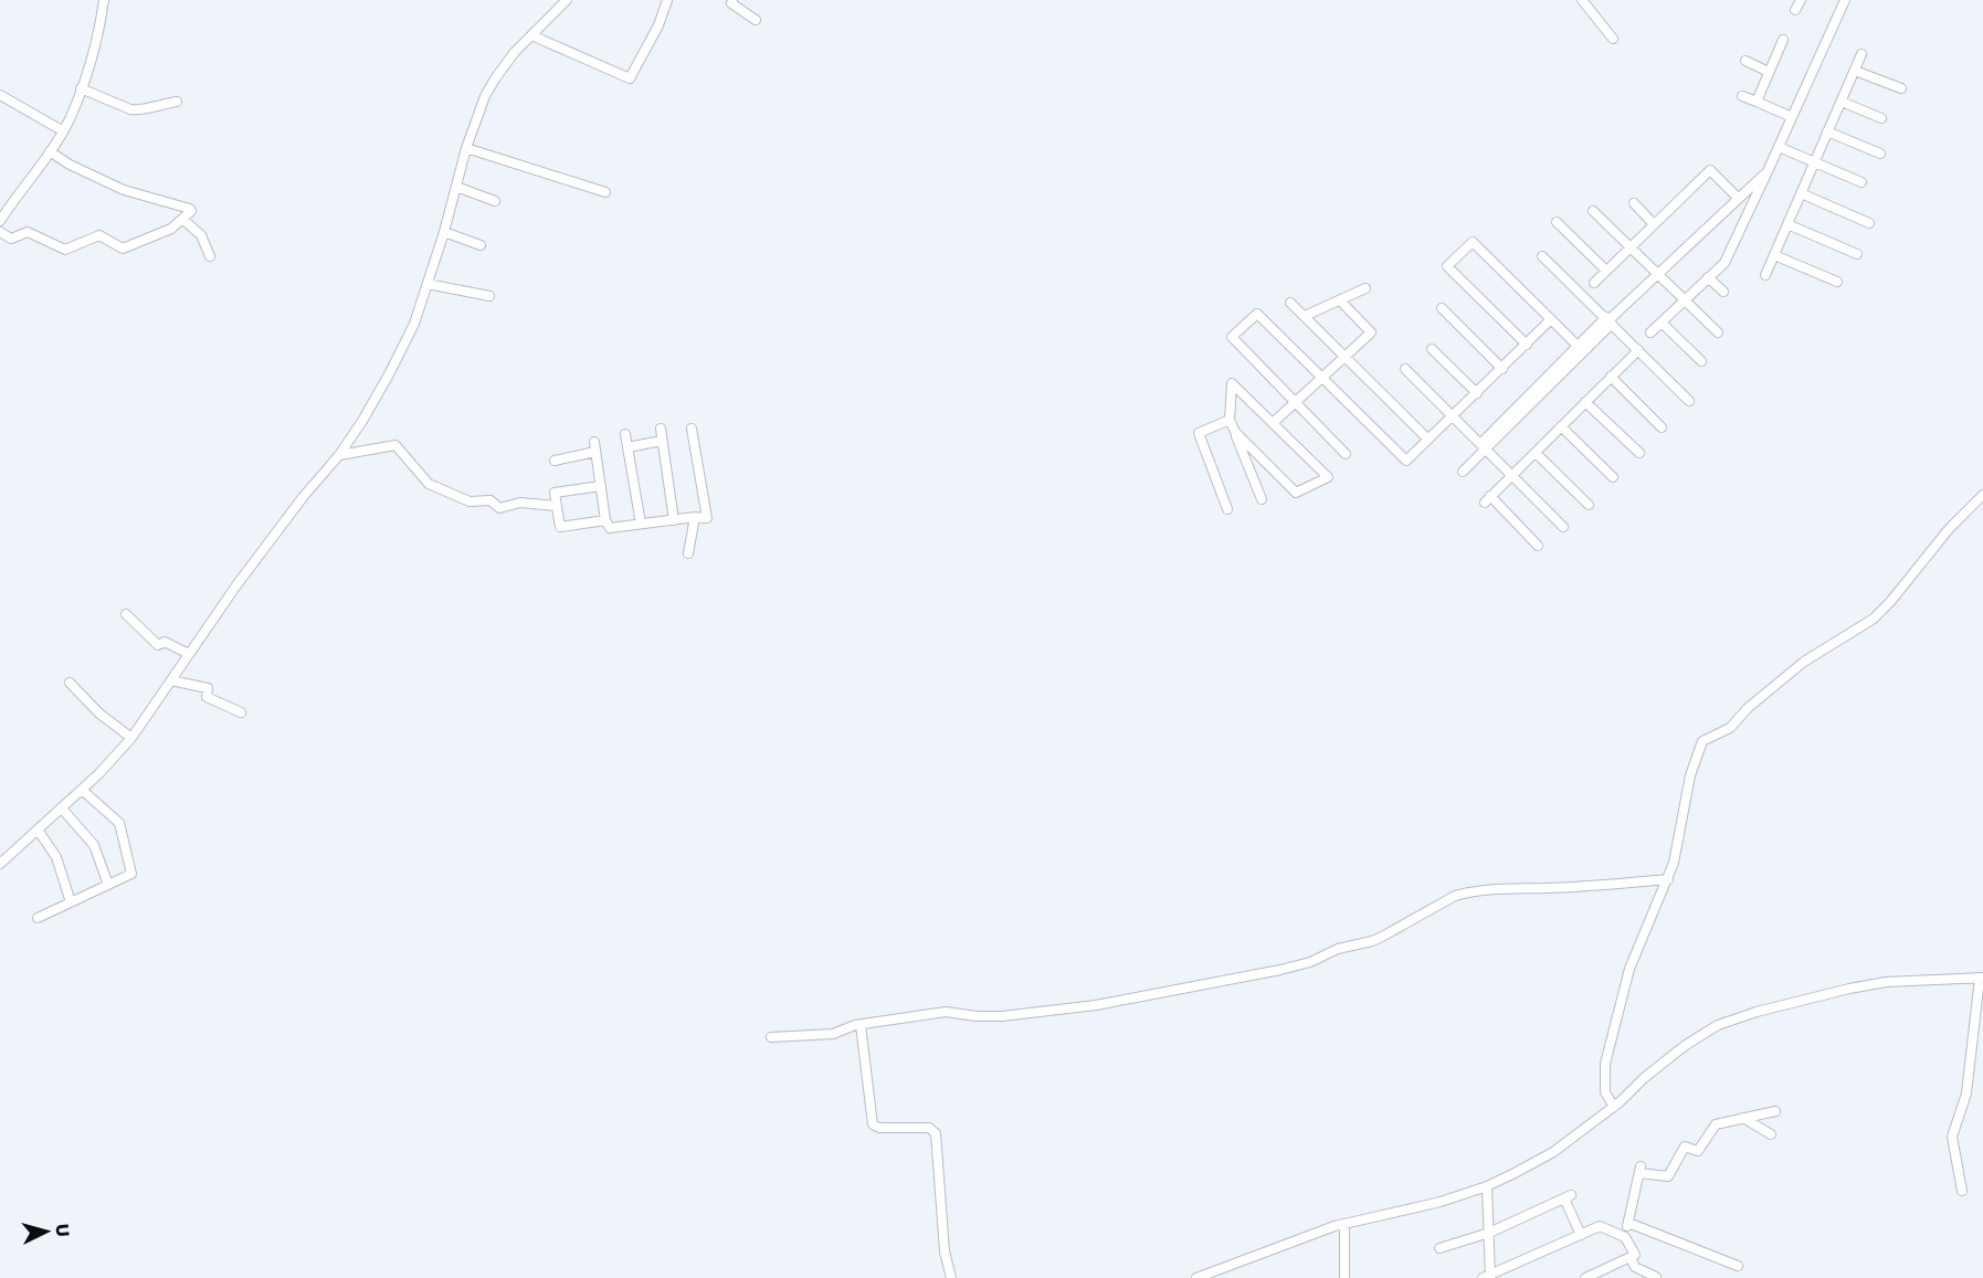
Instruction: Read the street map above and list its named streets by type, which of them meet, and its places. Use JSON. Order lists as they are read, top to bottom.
{
  "north": "right"
}
